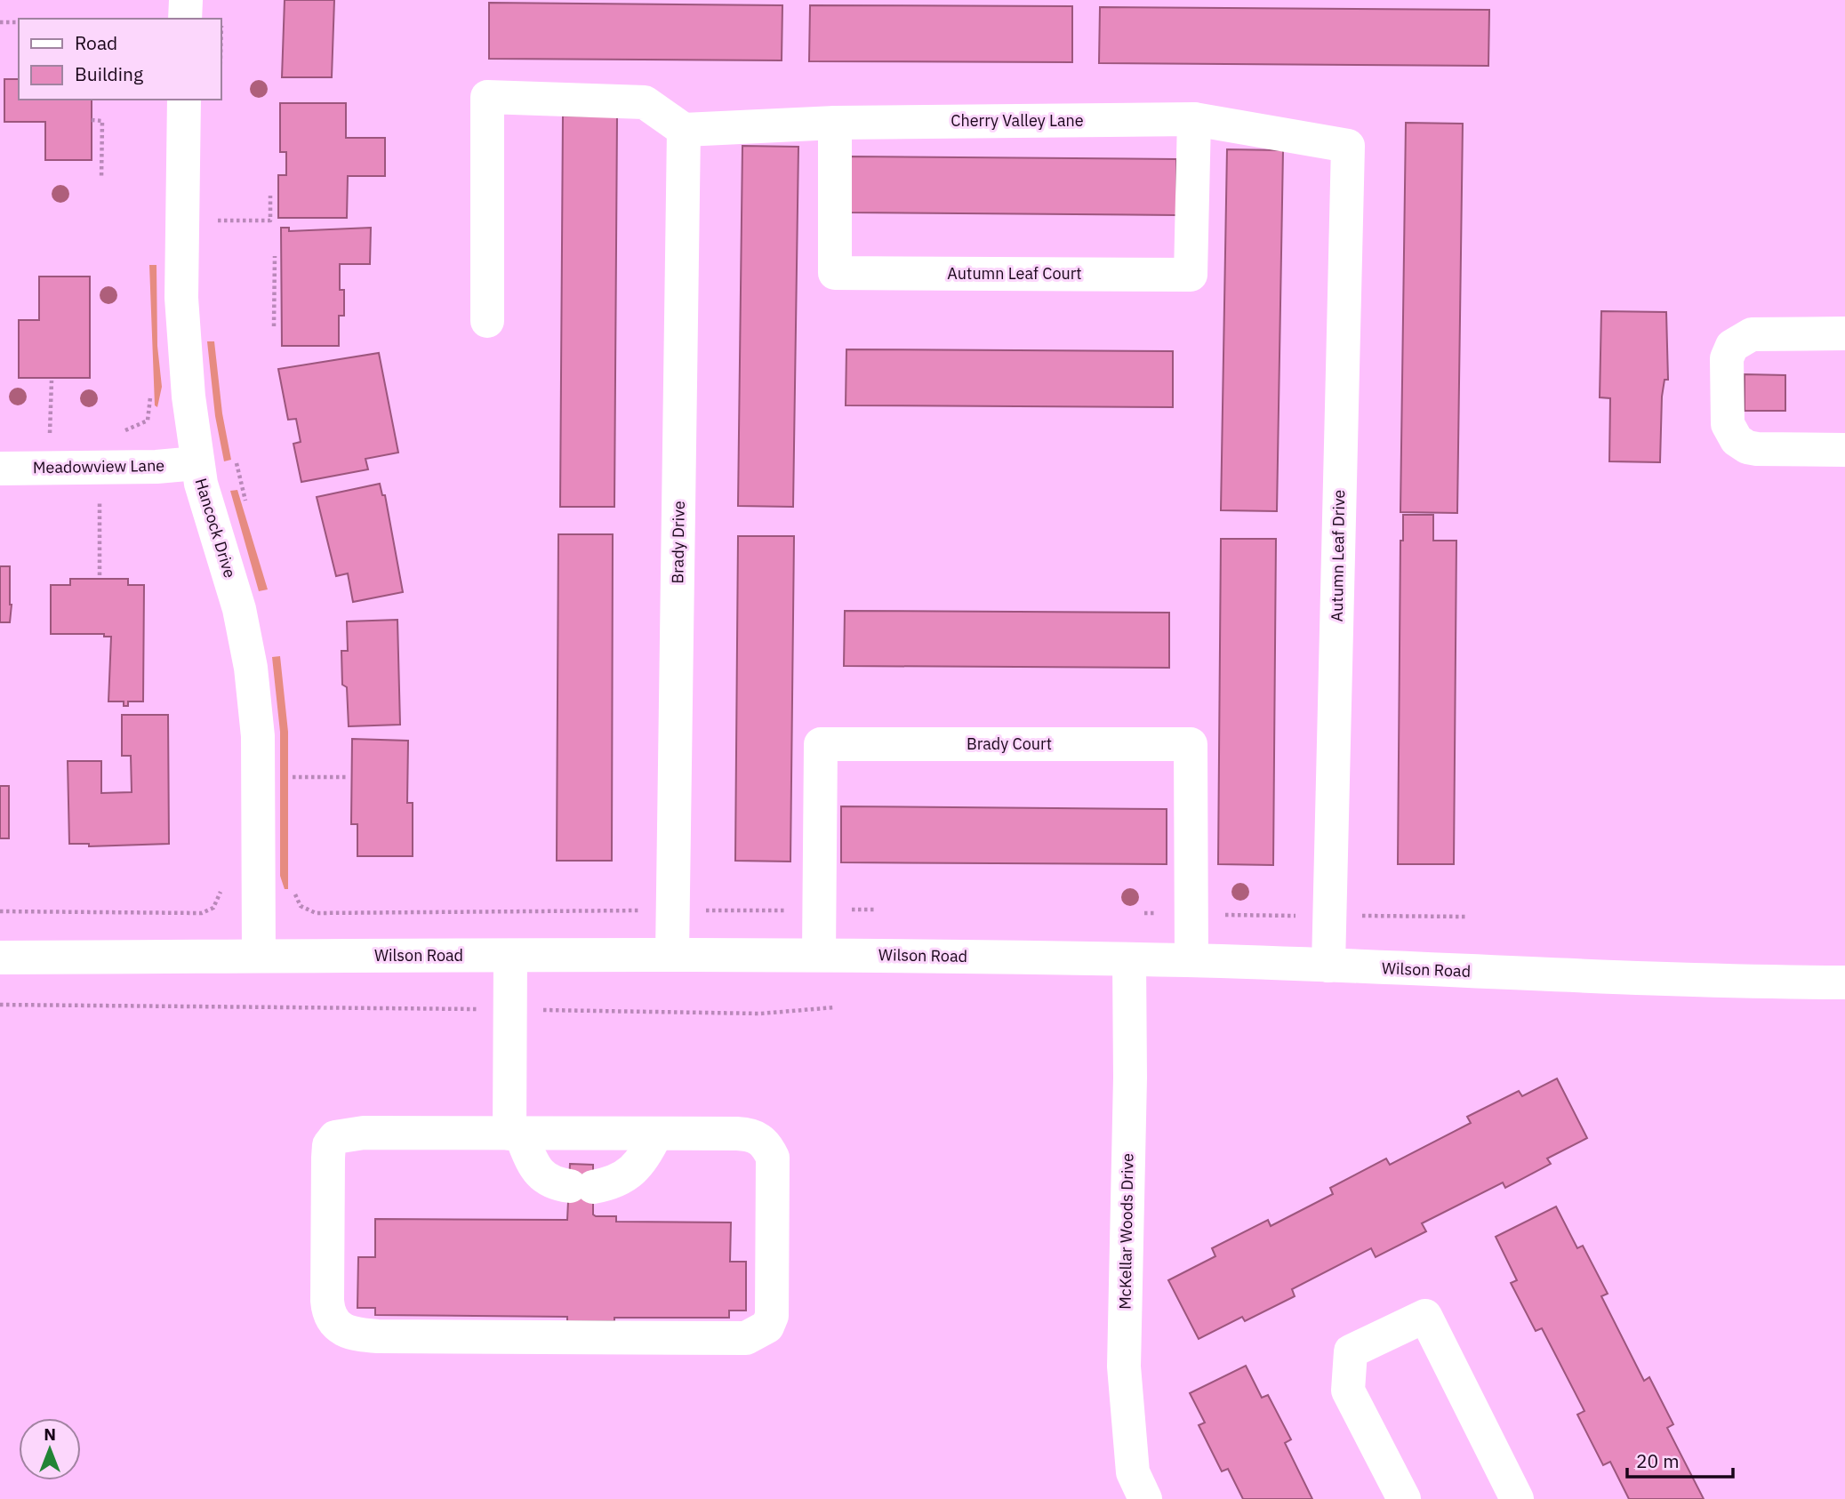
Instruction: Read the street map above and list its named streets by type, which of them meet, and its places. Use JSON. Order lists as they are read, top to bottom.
{
  "streets": {
    "street": [
      "Cherry Valley Lane",
      "Autumn Leaf Court",
      "Meadowview Lane",
      "Hancock Drive",
      "Brady Drive",
      "Autumn Leaf Drive",
      "Brady Court",
      "Wilson Road",
      "McKellar Woods Drive"
    ]
  },
  "crossings": [
    ["Cherry Valley Lane", "Autumn Leaf Court"],
    ["Cherry Valley Lane", "Brady Drive"],
    ["Cherry Valley Lane", "Autumn Leaf Drive"],
    ["Meadowview Lane", "Hancock Drive"],
    ["Hancock Drive", "Wilson Road"],
    ["Brady Drive", "Wilson Road"],
    ["Autumn Leaf Drive", "Wilson Road"],
    ["Brady Court", "Wilson Road"],
    ["Wilson Road", "McKellar Woods Drive"]
  ],
  "legend": ["Road", "Building"],
  "scale_bar": "20 m",
  "north": "top"
}
